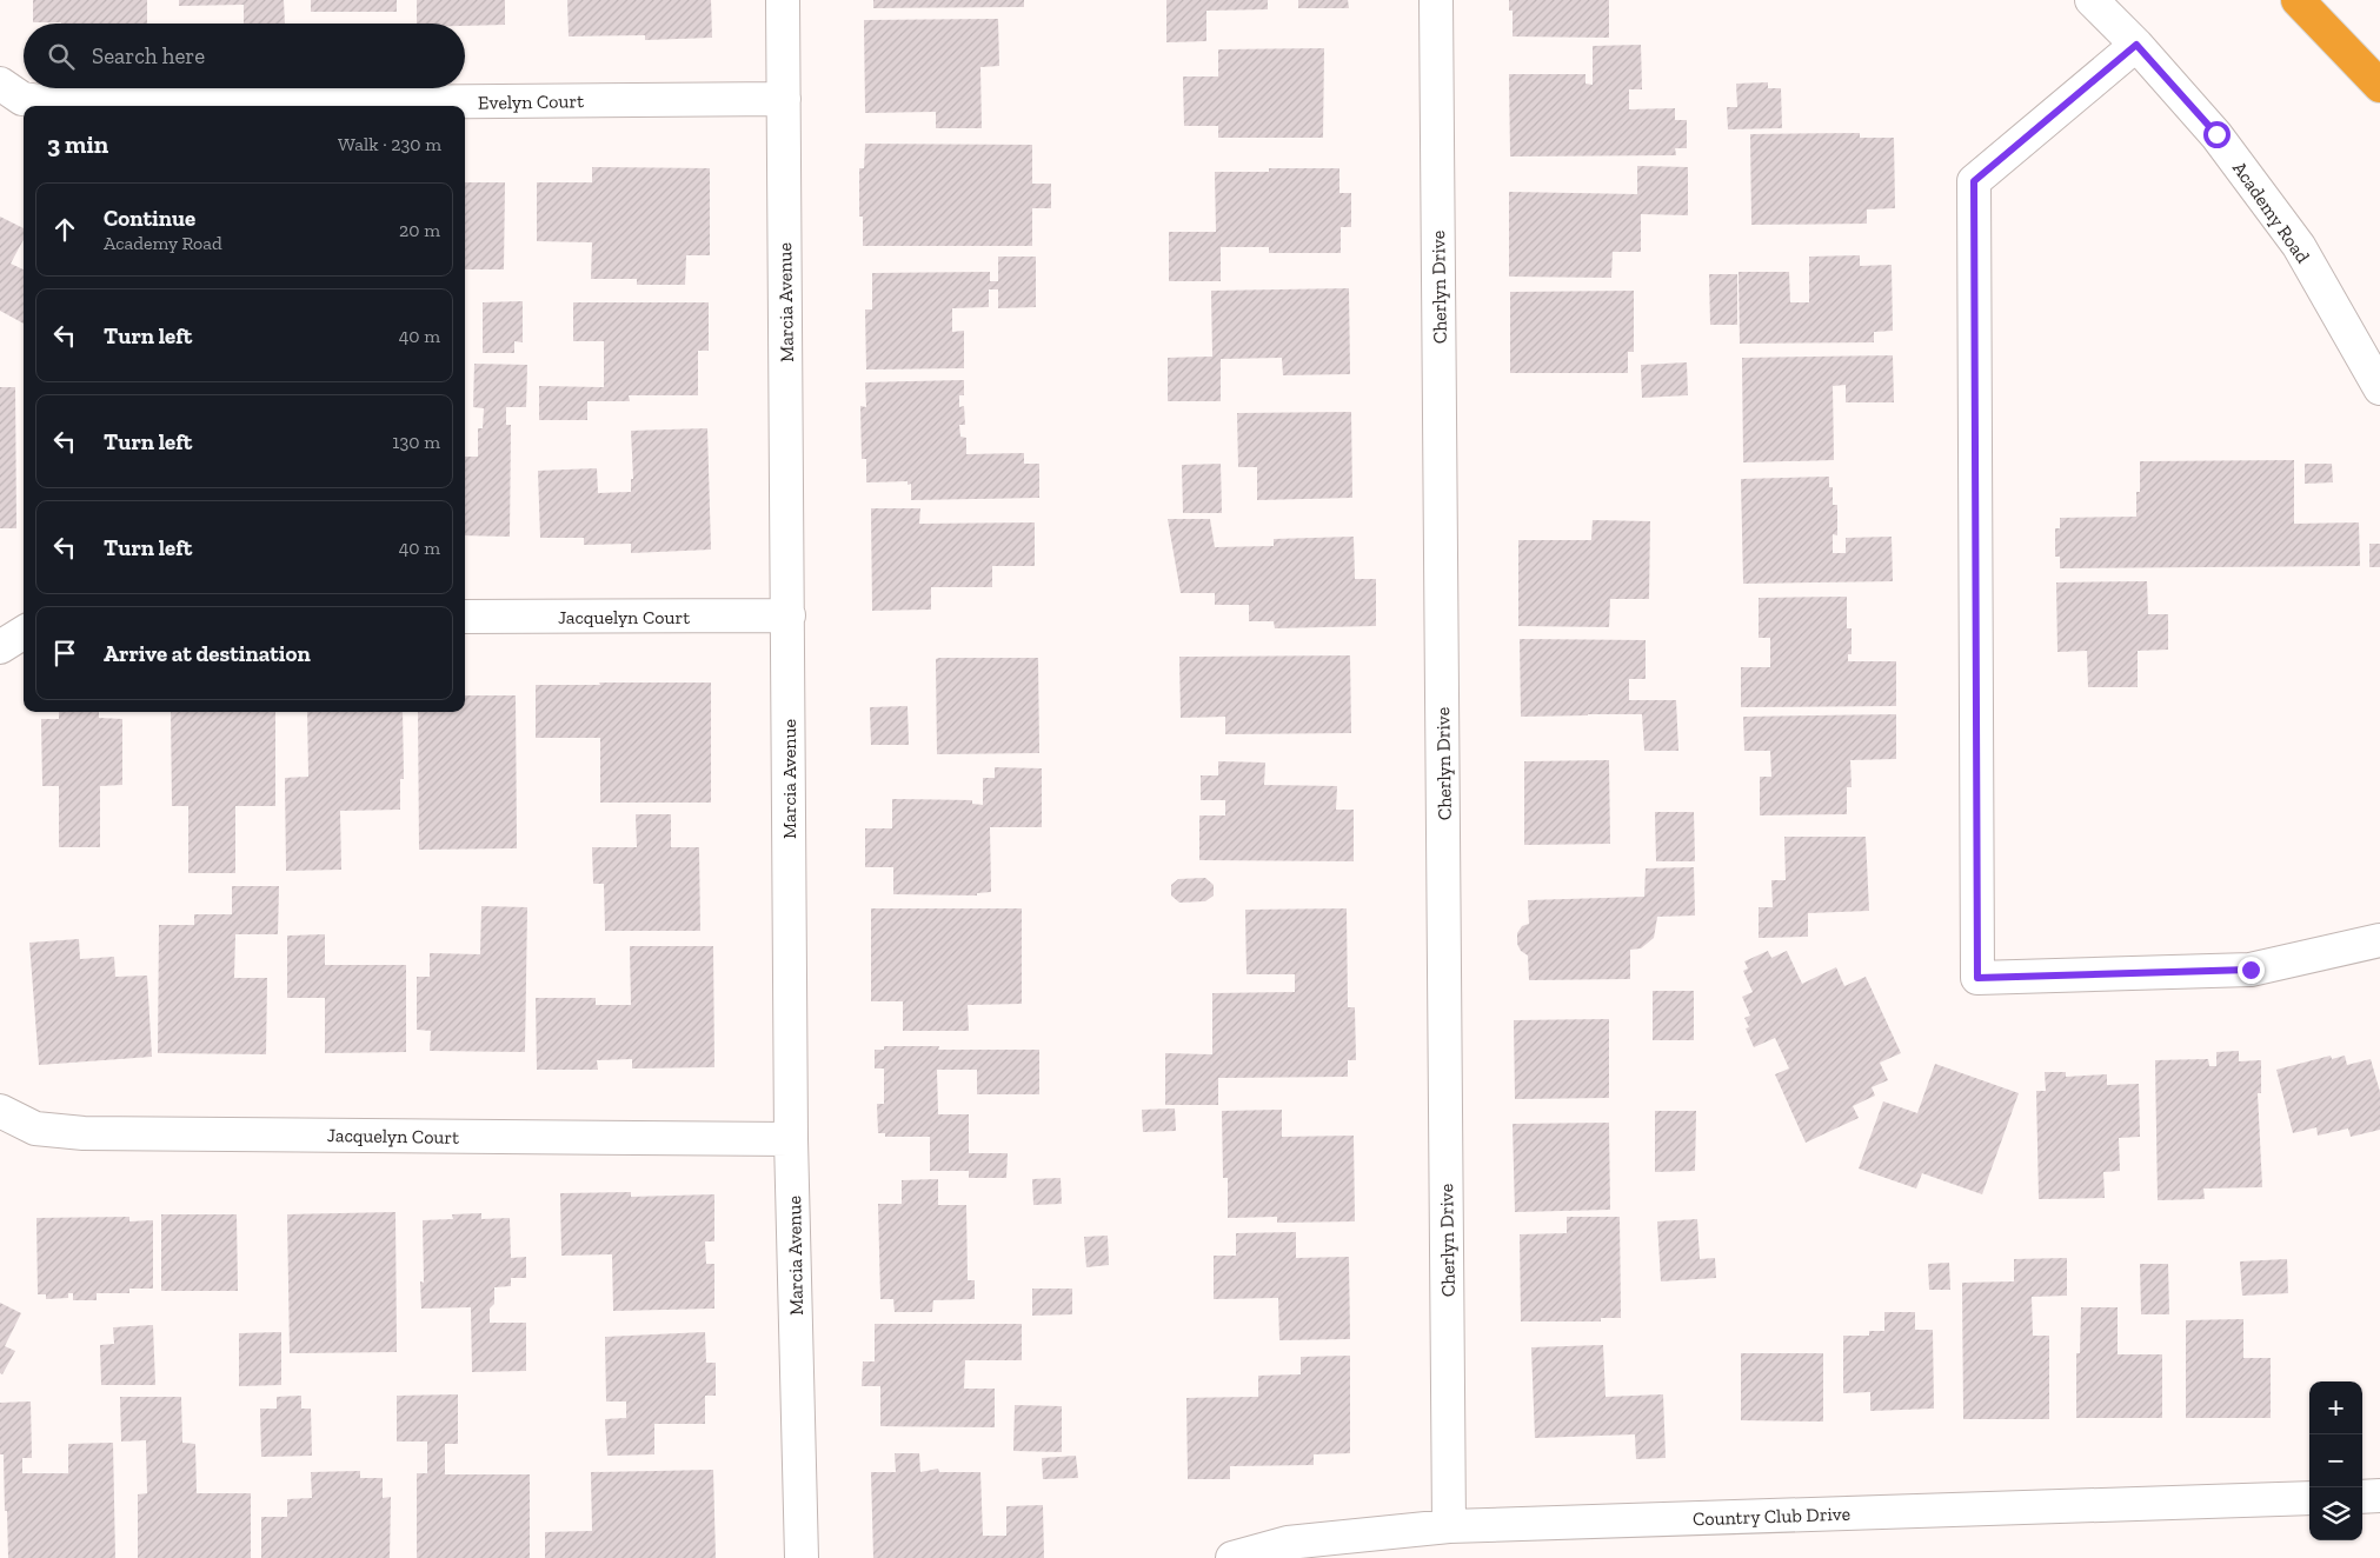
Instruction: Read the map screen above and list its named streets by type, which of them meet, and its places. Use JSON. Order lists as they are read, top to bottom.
{
  "streets": {
    "street": [
      "Evelyn Court",
      "Academy Road",
      "Cherlyn Drive",
      "Marcia Avenue",
      "Jacquelyn Court",
      "Country Club Drive"
    ]
  },
  "crossings": [
    ["Evelyn Court", "Marcia Avenue"],
    ["Cherlyn Drive", "Country Club Drive"],
    ["Marcia Avenue", "Jacquelyn Court"]
  ],
  "page": {
    "search": "Search here",
    "heading": ["3 min", "Walk · 230 m"],
    "list": [
      ["Continue", "Academy Road", "20 m"],
      ["Turn left", "40 m"],
      ["Turn left", "130 m"],
      ["Turn left", "40 m"],
      "Arrive at destination"
    ],
    "map_buttons": ["+", "−"]
  }
}
